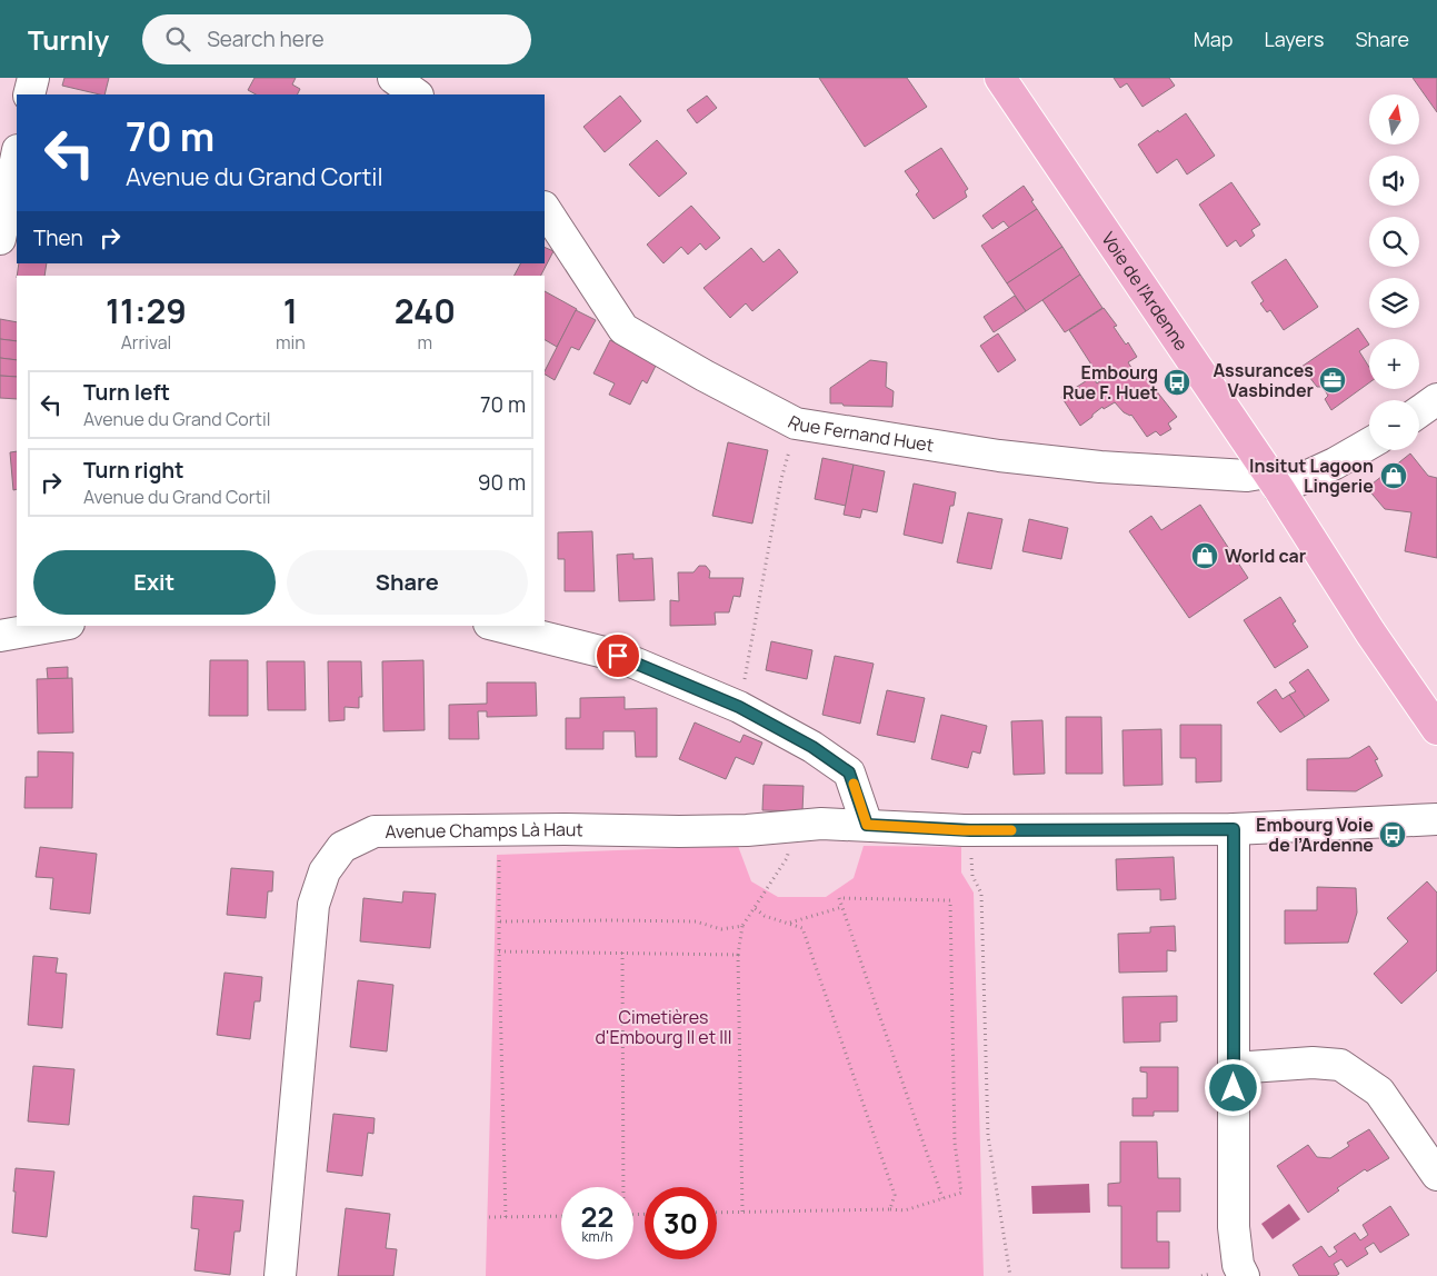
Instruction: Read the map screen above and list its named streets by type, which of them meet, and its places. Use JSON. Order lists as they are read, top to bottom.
{
  "streets": {
    "main road": ["Voie de l'Ardenne"],
    "street": ["Rue Fernand Huet", "Avenue Champs Là Haut"]
  },
  "crossings": [
    ["Voie de l'Ardenne", "Rue Fernand Huet"]
  ],
  "parks": ["Cimetières d'Embourg II et III"],
  "places": {
    "office": ["Assurances Vasbinder"],
    "bus stop": ["Embourg Rue F. Huet", "Embourg Voie de l’Ardenne"],
    "shop": ["Insitut Lagoon Lingerie", "World car"]
  },
  "north": "top",
  "page": {
    "header": "Turnly",
    "search": "Search here",
    "nav": ["Map", "Layers", "Share"],
    "map_buttons": ["+", "−"],
    "turn": ["70 m", "Avenue du Grand Cortil"],
    "then": "Then",
    "eta": [
      "11:29",
      "Arrival",
      "1",
      "min",
      "240",
      "m"
    ],
    "list": [
      {
        "name": "Turn left",
        "note": "Avenue du Grand Cortil",
        "value": "70 m"
      },
      {
        "name": "Turn right",
        "note": "Avenue du Grand Cortil",
        "value": "90 m"
      }
    ],
    "buttons": ["Exit", "Share"],
    "speed": "22 km/h",
    "limit": "30"
  }
}
